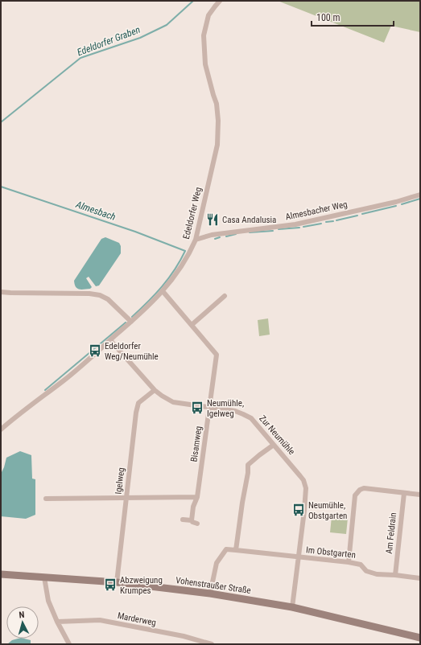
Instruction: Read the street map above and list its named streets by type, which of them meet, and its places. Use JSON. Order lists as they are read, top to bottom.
{
  "streets": {
    "main road": ["Vohenstraußer Straße"],
    "street": [
      "Almesbacher Weg",
      "Edeldorfer Weg",
      "Zur Neumühle",
      "Bisamweg",
      "Igelweg",
      "Am Feldrain",
      "Im Obstgarten",
      "Marderweg"
    ]
  },
  "crossings": [
    ["Almesbacher Weg", "Edeldorfer Weg"],
    ["Edeldorfer Weg", "Zur Neumühle"],
    ["Edeldorfer Weg", "Bisamweg"],
    ["Zur Neumühle", "Bisamweg"],
    ["Zur Neumühle", "Igelweg"],
    ["Zur Neumühle", "Im Obstgarten"],
    ["Zur Neumühle", "Vohenstraußer Straße"],
    ["Igelweg", "Vohenstraußer Straße"],
    ["Am Feldrain", "Im Obstgarten"],
    ["Im Obstgarten", "Vohenstraußer Straße"]
  ],
  "water": ["Edeldorfer Graben", "Almesbach"],
  "places": {
    "restaurant": ["Casa Andalusia"],
    "bus stop": [
      "Edeldorfer Weg/Neumühle",
      "Neumühle, Igelweg",
      "Neumühle, Obstgarten",
      "Abzweigung Krumpes"
    ]
  },
  "scale_bar": "100 m",
  "north": "top"
}
